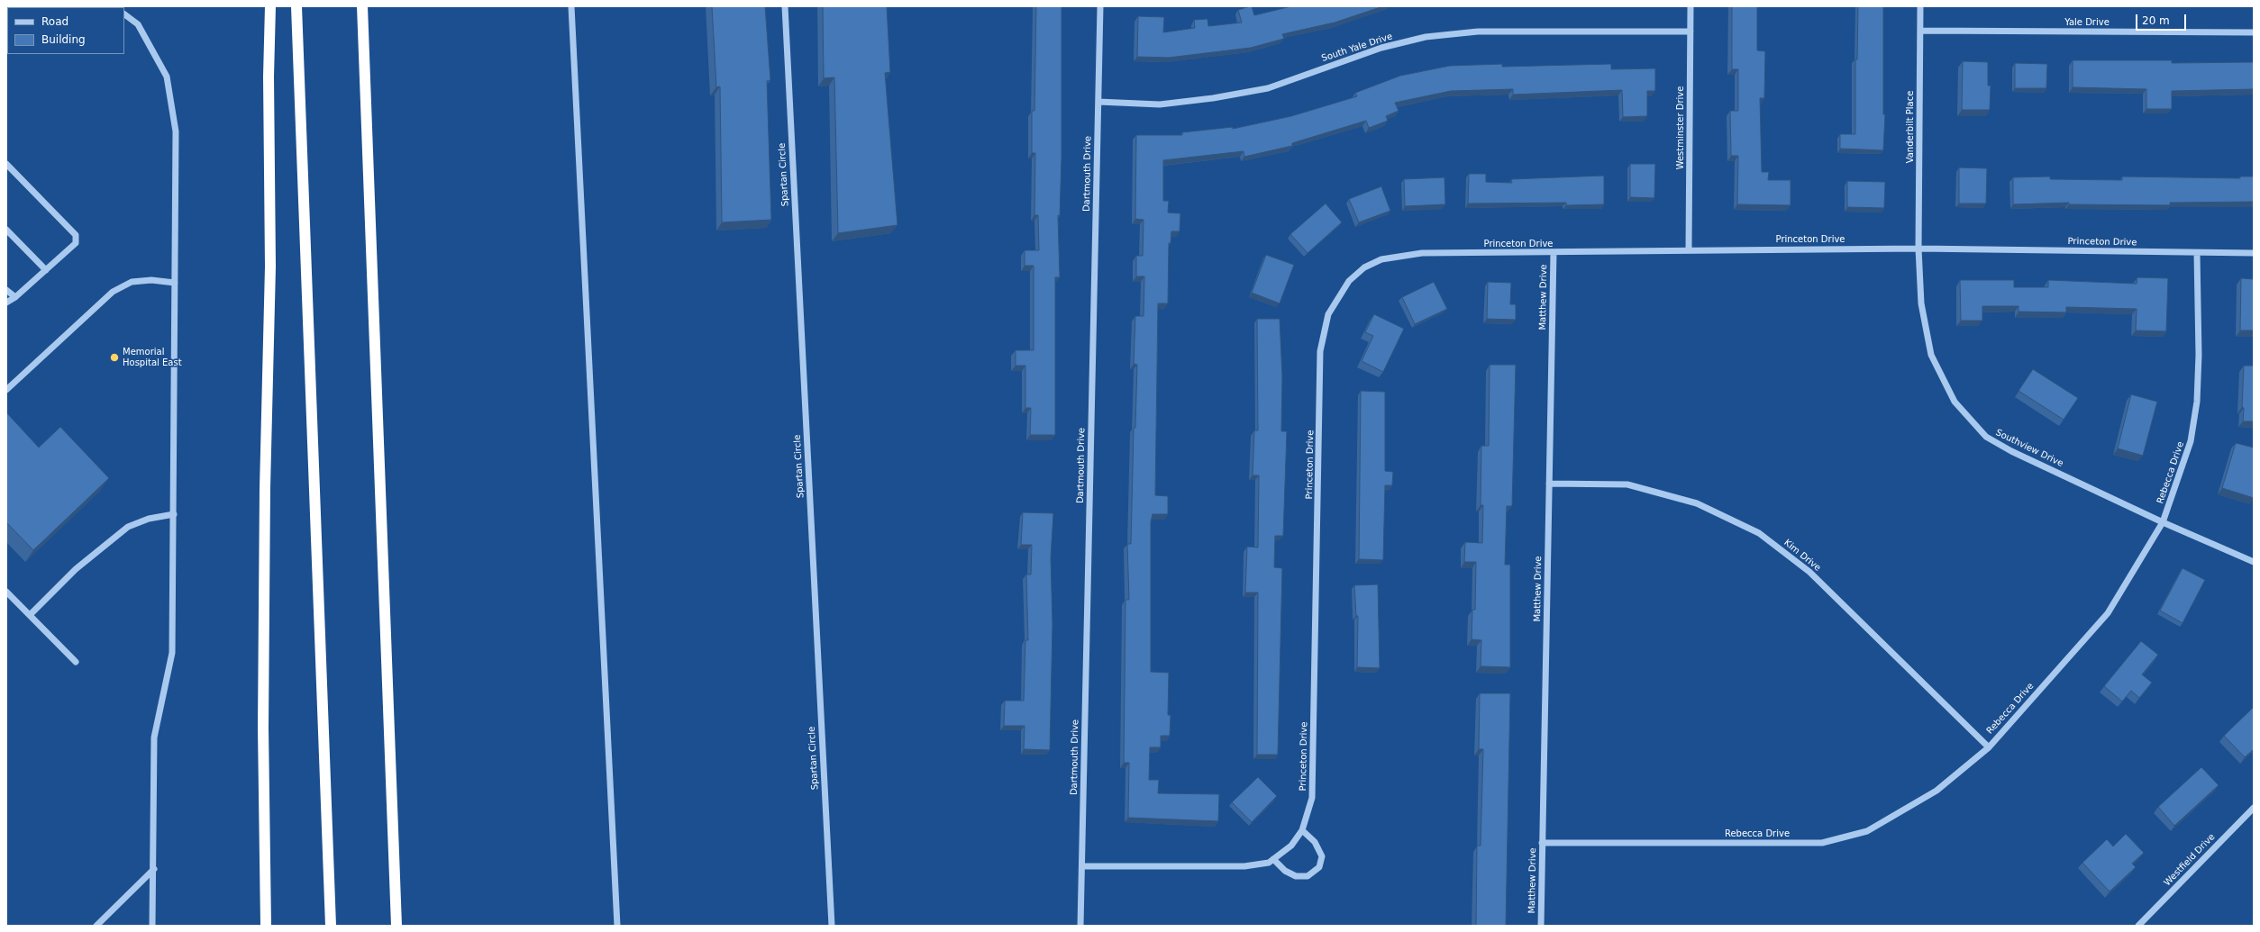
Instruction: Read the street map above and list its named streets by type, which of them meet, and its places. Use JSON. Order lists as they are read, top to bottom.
{
  "streets": {
    "street": [
      "Yale Drive",
      "South Yale Drive",
      "Vanderbilt Place",
      "Westminster Drive",
      "Dartmouth Drive",
      "Spartan Circle",
      "Princeton Drive",
      "Matthew Drive",
      "Southview Drive",
      "Rebecca Drive",
      "Kim Drive",
      "Westfield Drive"
    ]
  },
  "crossings": [
    ["Yale Drive", "Vanderbilt Place"],
    ["South Yale Drive", "Westminster Drive"],
    ["South Yale Drive", "Dartmouth Drive"],
    ["Vanderbilt Place", "Princeton Drive"],
    ["Vanderbilt Place", "Southview Drive"],
    ["Westminster Drive", "Princeton Drive"],
    ["Dartmouth Drive", "Princeton Drive"],
    ["Princeton Drive", "Matthew Drive"],
    ["Princeton Drive", "Southview Drive"],
    ["Princeton Drive", "Rebecca Drive"],
    ["Matthew Drive", "Rebecca Drive"],
    ["Matthew Drive", "Kim Drive"],
    ["Southview Drive", "Rebecca Drive"],
    ["Rebecca Drive", "Kim Drive"]
  ],
  "places": ["Memorial Hospital East"],
  "legend": ["Road", "Building"],
  "scale_bar": "20 m"
}
